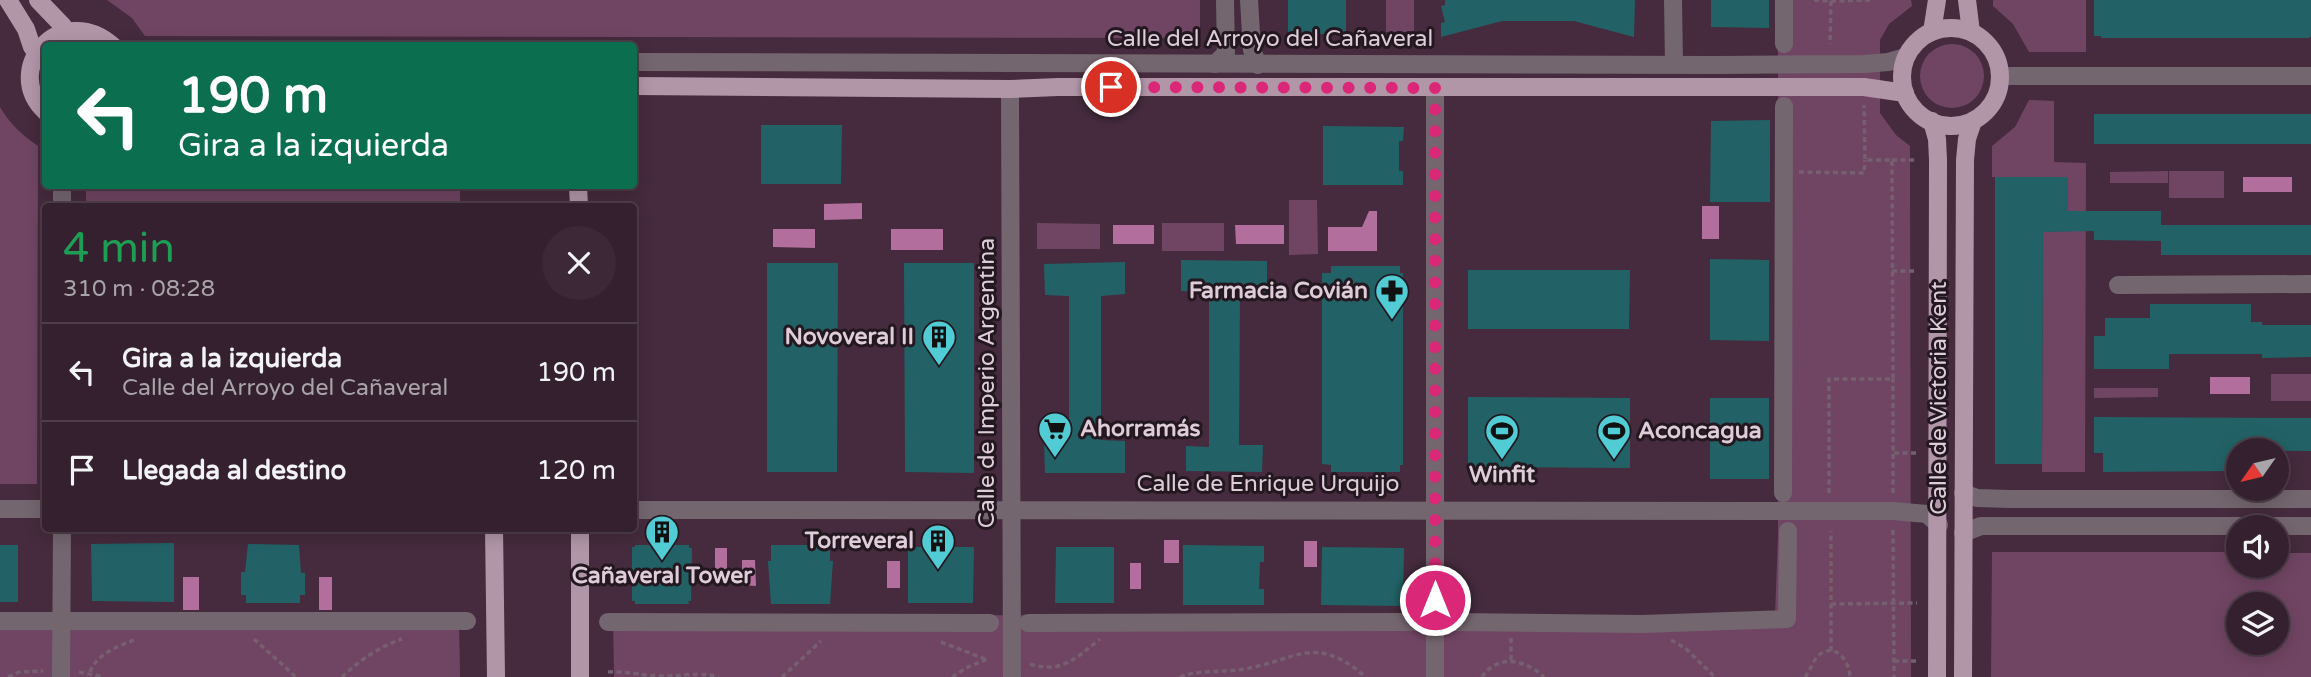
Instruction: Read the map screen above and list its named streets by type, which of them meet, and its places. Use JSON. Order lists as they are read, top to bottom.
{
  "streets": {
    "main road": ["Calle del Arroyo del Cañaveral", "Calle de Victoria Kent"],
    "street": ["Calle de Imperio Argentina", "Calle de Enrique Urquijo"]
  },
  "crossings": [
    ["Calle del Arroyo del Cañaveral", "Calle de Imperio Argentina"],
    ["Calle del Arroyo del Cañaveral", "Calle de Victoria Kent"],
    ["Calle de Imperio Argentina", "Calle de Enrique Urquijo"],
    ["Calle de Victoria Kent", "Calle de Enrique Urquijo"]
  ],
  "places": {
    "pharmacy": ["Farmacia Covián"],
    "building": ["Novoveral II", "Cañaveral Tower", "Torreveral"],
    "supermarket": ["Ahorramás"],
    "sports": ["Winfit", "Aconcagua"]
  },
  "north": "bottom left",
  "page": {
    "turn": ["190 m", "Gira a la izquierda"],
    "heading": ["4 min", "310 m · 08:28"],
    "list": [
      {
        "name": "Gira a la izquierda",
        "note": "Calle del Arroyo del Cañaveral",
        "value": "190 m"
      },
      {
        "name": "Llegada al destino",
        "value": "120 m"
      }
    ]
  }
}
